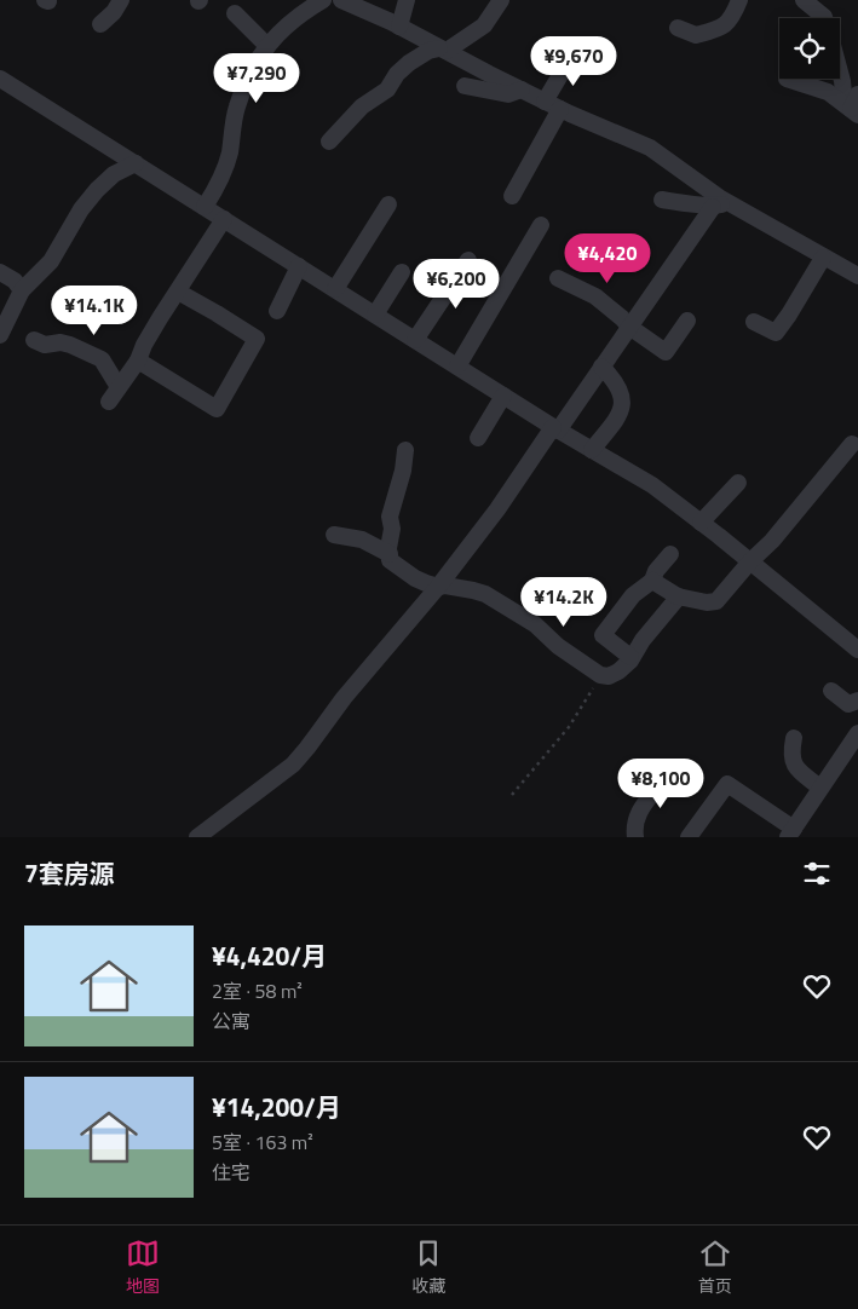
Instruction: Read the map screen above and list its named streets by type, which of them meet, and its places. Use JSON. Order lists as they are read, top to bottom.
{
  "page": {
    "price": [
      "¥9,670",
      "¥7,290",
      "¥4,420",
      "¥6,200",
      "¥14.1K",
      "¥14.2K",
      "¥8,100"
    ],
    "heading": "7套房源",
    "list": [
      {
        "name": "¥4,420/月",
        "note": "2室 · 58 m² · 公寓"
      },
      {
        "name": "¥14,200/月",
        "note": "5室 · 163 m² · 住宅"
      }
    ],
    "tabs": ["地图", "收藏", "首页"]
  }
}
